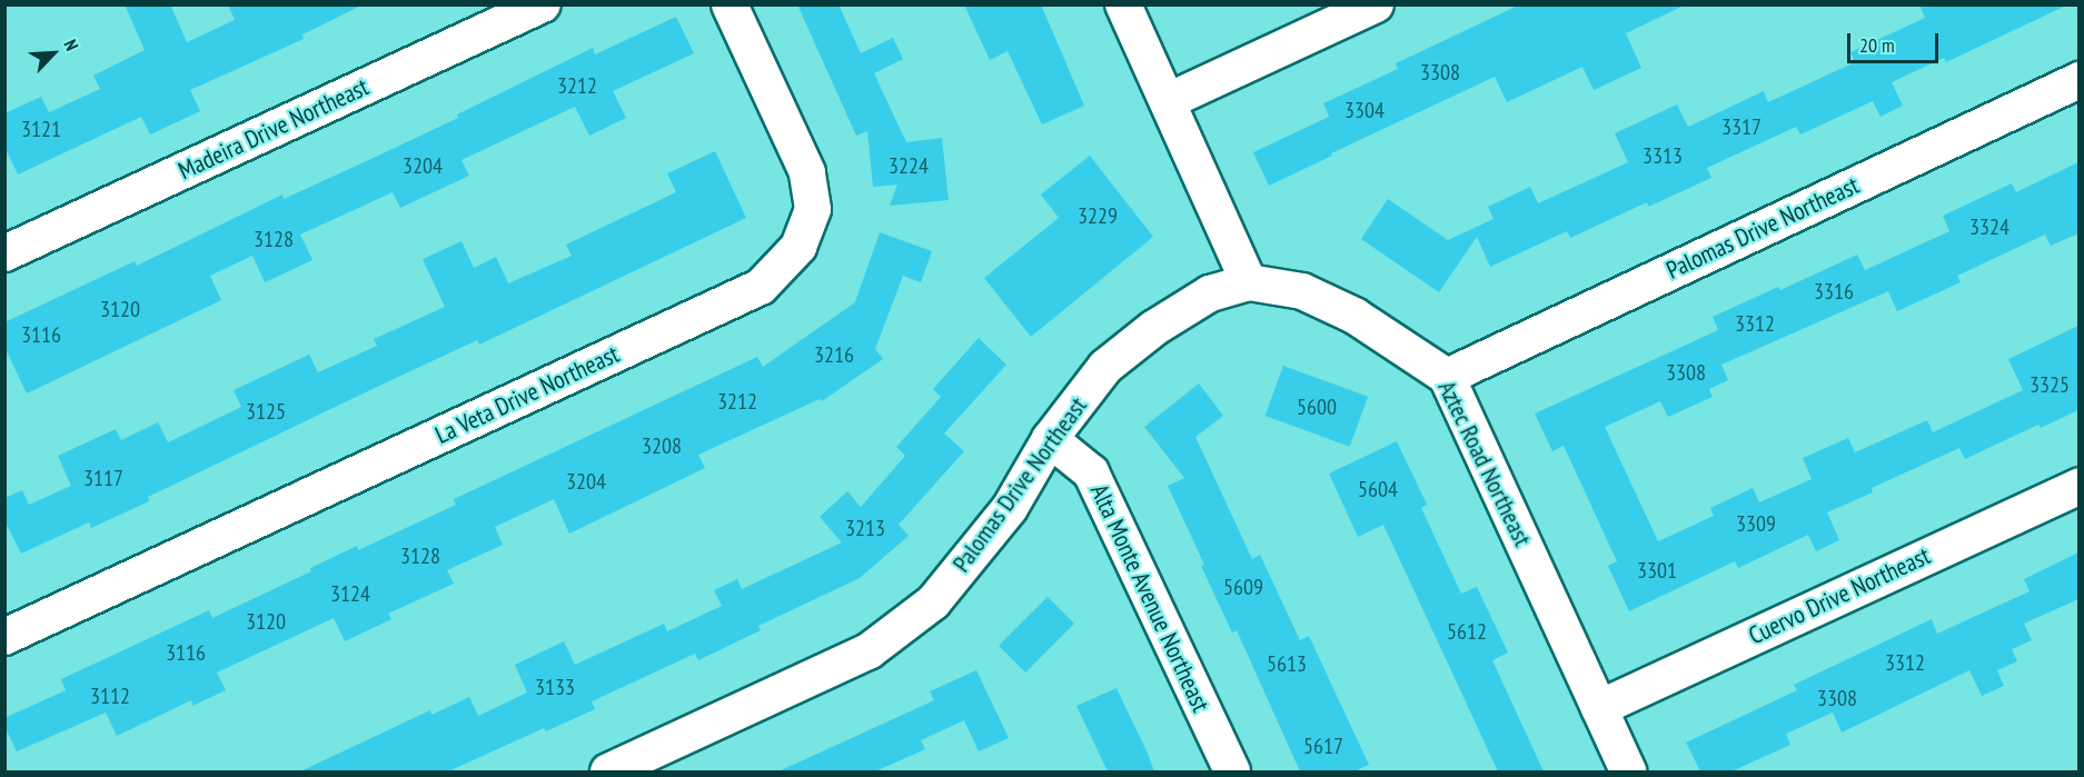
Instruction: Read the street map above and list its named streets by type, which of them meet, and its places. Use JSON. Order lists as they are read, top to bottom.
{
  "streets": {
    "street": [
      "Madeira Drive Northeast",
      "Palomas Drive Northeast",
      "La Veta Drive Northeast",
      "Aztec Road Northeast",
      "Cuervo Drive Northeast",
      "Alta Monte Avenue Northeast"
    ]
  },
  "crossings": [
    ["Palomas Drive Northeast", "Aztec Road Northeast"],
    ["Palomas Drive Northeast", "Alta Monte Avenue Northeast"],
    ["Aztec Road Northeast", "Cuervo Drive Northeast"]
  ],
  "house_numbers": [
    "3308",
    "3212",
    "3304",
    "3317",
    "3121",
    "3313",
    "3204",
    "3224",
    "3229",
    "3324",
    "3128",
    "3316",
    "3120",
    "3312",
    "3116",
    "3216",
    "3308",
    "3325",
    "3212",
    "5600",
    "3125",
    "3208",
    "3117",
    "3204",
    "5604",
    "3309",
    "3213",
    "3128",
    "3301",
    "5609",
    "3124",
    "3120",
    "5612",
    "3116",
    "3312",
    "5613",
    "3133",
    "3112",
    "3308",
    "5617"
  ],
  "scale_bar": "20 m",
  "north": "top right"
}
